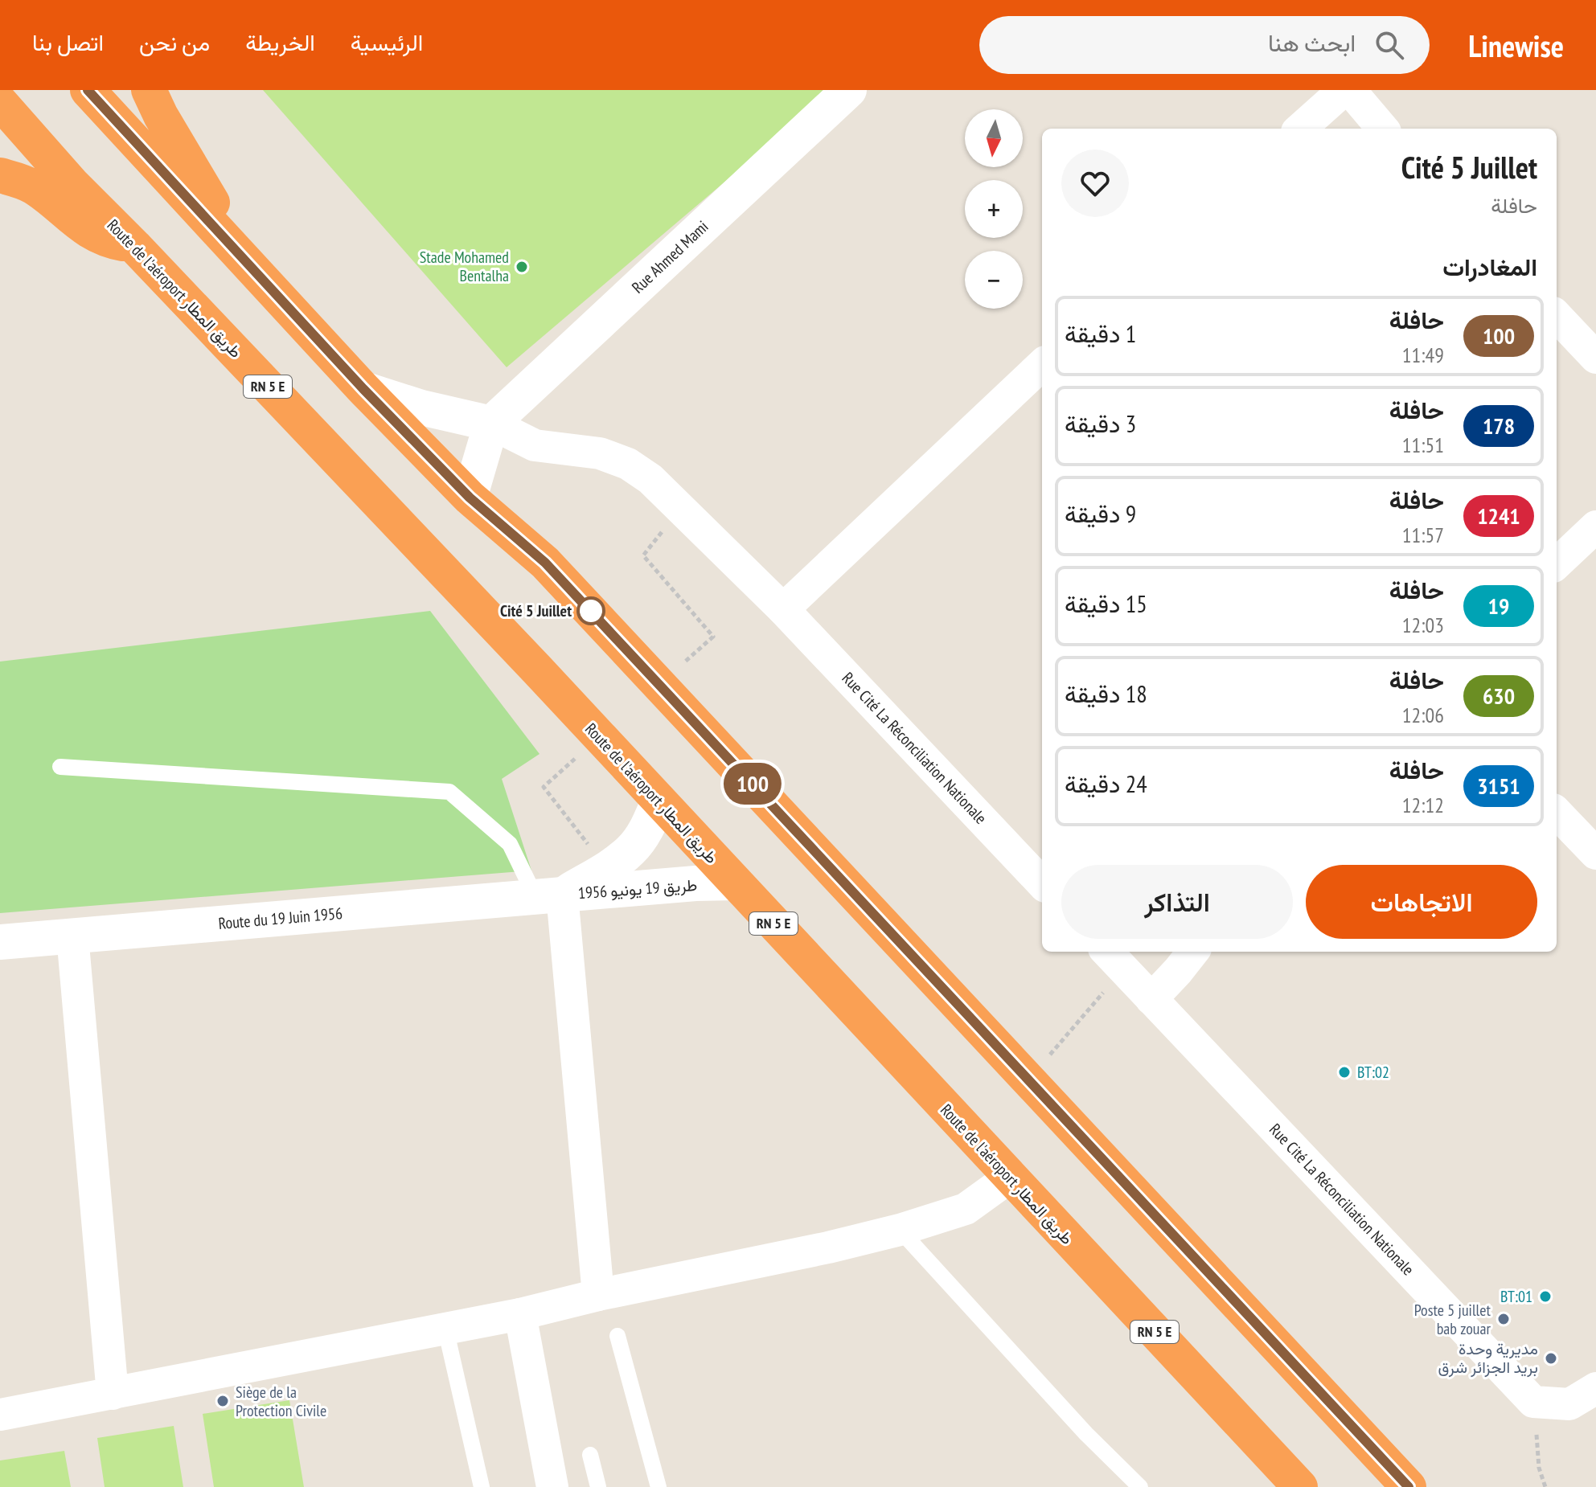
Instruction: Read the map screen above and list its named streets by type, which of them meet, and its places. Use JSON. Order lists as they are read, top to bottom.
{
  "streets": {
    "highway": ["Route de l'aéroport طريق المطار", "RN 5 E"],
    "street": [
      "Rue Ahmed Mami",
      "Rue Cité La Réconciliation Nationale",
      "طريق 19 يونيو 1956",
      "Route du 19 Juin 1956"
    ]
  },
  "crossings": [
    ["Rue Ahmed Mami", "Rue Cité La Réconciliation Nationale"],
    ["Route de l'aéroport طريق المطار", "طريق 19 يونيو 1956"],
    ["طريق 19 يونيو 1956", "Route du 19 Juin 1956"]
  ],
  "places": [
    "Stade Mohamed Bentalha",
    "Cité 5 Juillet",
    "BT:02",
    "BT:01",
    "Poste 5 juillet bab zouar",
    "مديرية وحدة بريد الجزائر شرق",
    "Siège de la Protection Civile"
  ],
  "lines": ["bus line 100"],
  "north": "bottom",
  "page": {
    "header": "Linewise",
    "search": "ابحث هنا",
    "nav": [
      "الرئيسية",
      "الخريطة",
      "من نحن",
      "اتصل بنا"
    ],
    "on_map": "100",
    "map_buttons": ["+", "−"],
    "heading": [
      ["Cité 5 Juillet", "حافلة"],
      "المغادرات"
    ],
    "list": [
      {
        "mark": "100",
        "name": "حافلة",
        "note": "11:49",
        "value": "1 دقيقة"
      },
      {
        "mark": "178",
        "name": "حافلة",
        "note": "11:51",
        "value": "3 دقيقة"
      },
      {
        "mark": "1241",
        "name": "حافلة",
        "note": "11:57",
        "value": "9 دقيقة"
      },
      {
        "mark": "19",
        "name": "حافلة",
        "note": "12:03",
        "value": "15 دقيقة"
      },
      {
        "mark": "630",
        "name": "حافلة",
        "note": "12:06",
        "value": "18 دقيقة"
      },
      {
        "mark": "3151",
        "name": "حافلة",
        "note": "12:12",
        "value": "24 دقيقة"
      }
    ],
    "buttons": ["الاتجاهات", "التذاكر"]
  }
}
